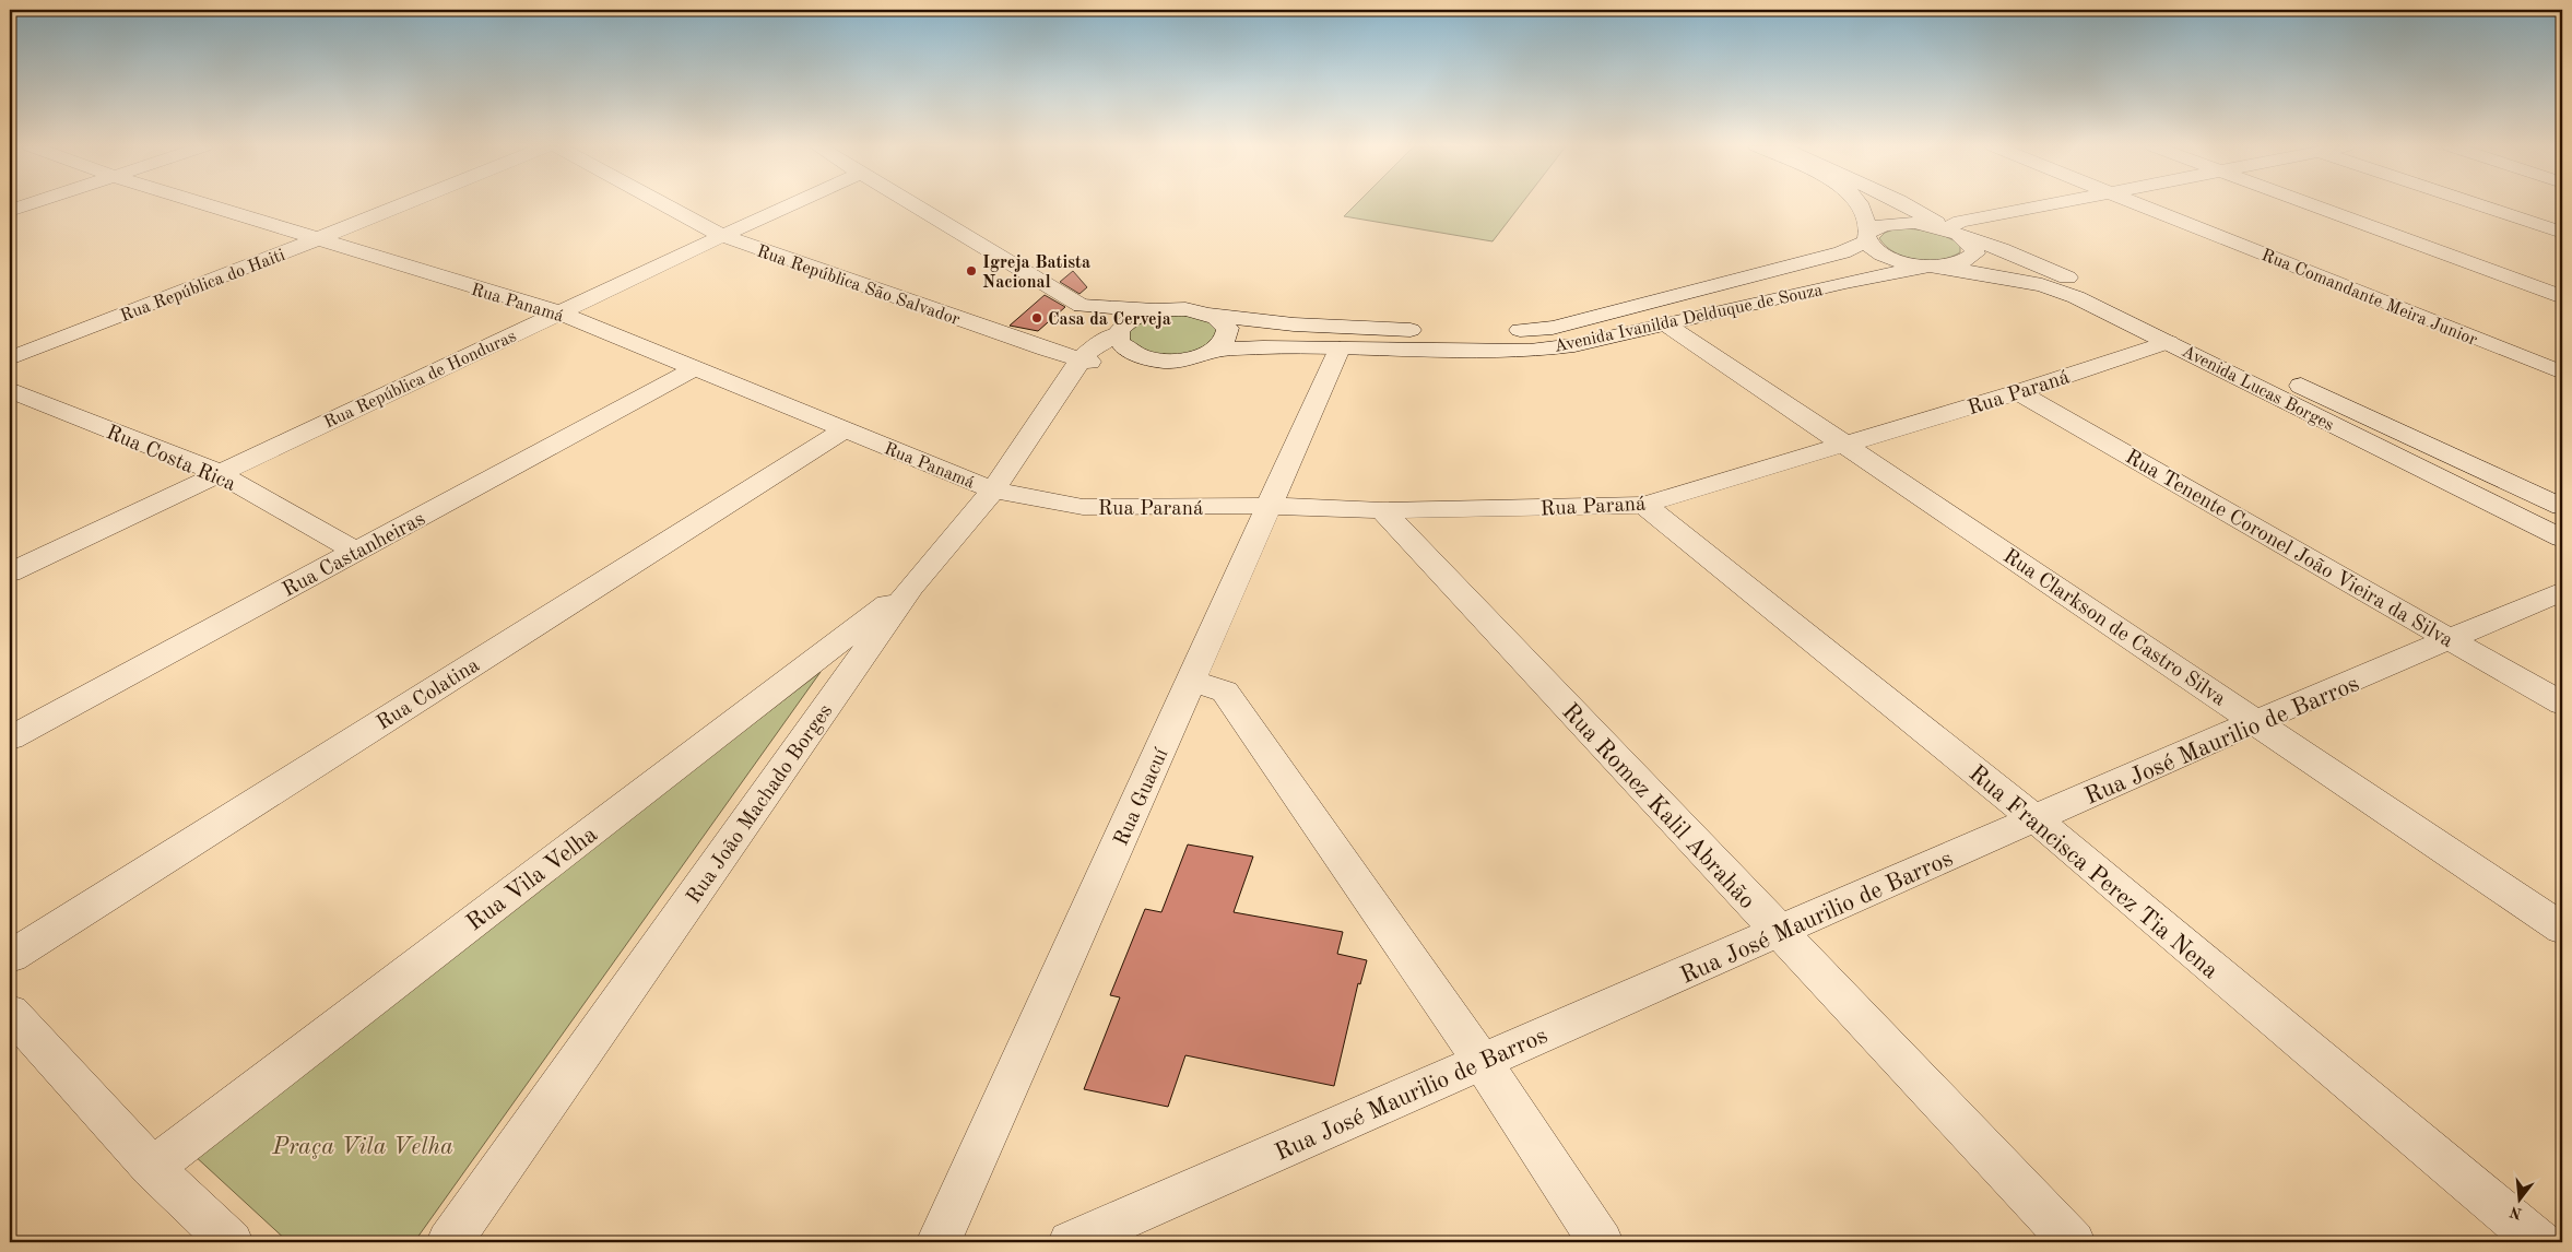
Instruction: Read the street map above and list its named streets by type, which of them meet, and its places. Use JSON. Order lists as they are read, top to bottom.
{
  "streets": {
    "street": [
      "Rua República do Haiti",
      "Rua República São Salvador",
      "Rua Comandante Meira Junior",
      "Rua Panamá",
      "Avenida Ivanilda Delduque de Souza",
      "Rua República de Honduras",
      "Avenida Lucas Borges",
      "Rua Paraná",
      "Rua Costa Rica",
      "Rua Tenente Coronel João Vieira da Silva",
      "Rua Castanheiras",
      "Rua Clarkson de Castro Silva",
      "Rua Colatina",
      "Rua José Maurilio de Barros",
      "Rua Guacuí",
      "Rua João Machado Borges",
      "Rua Romez Kalil Abrahão",
      "Rua Francisca Perez Tia Nena",
      "Rua Vila Velha"
    ]
  },
  "crossings": [
    ["Rua República do Haiti", "Rua Panamá"],
    ["Rua República São Salvador", "Rua República de Honduras"],
    ["Rua República São Salvador", "Rua João Machado Borges"],
    ["Rua Panamá", "Rua República de Honduras"],
    ["Rua Panamá", "Rua Paraná"],
    ["Rua Panamá", "Rua Castanheiras"],
    ["Rua Panamá", "Rua Colatina"],
    ["Rua Panamá", "Rua João Machado Borges"],
    ["Avenida Ivanilda Delduque de Souza", "Avenida Lucas Borges"],
    ["Avenida Ivanilda Delduque de Souza", "Rua Clarkson de Castro Silva"],
    ["Avenida Ivanilda Delduque de Souza", "Rua Guacuí"],
    ["Avenida Ivanilda Delduque de Souza", "Rua João Machado Borges"],
    ["Rua República de Honduras", "Rua Costa Rica"],
    ["Avenida Lucas Borges", "Rua Paraná"],
    ["Rua Paraná", "Rua Tenente Coronel João Vieira da Silva"],
    ["Rua Paraná", "Rua Clarkson de Castro Silva"],
    ["Rua Paraná", "Rua Guacuí"],
    ["Rua Paraná", "Rua João Machado Borges"],
    ["Rua Paraná", "Rua Romez Kalil Abrahão"],
    ["Rua Paraná", "Rua Francisca Perez Tia Nena"],
    ["Rua Costa Rica", "Rua Castanheiras"],
    ["Rua Tenente Coronel João Vieira da Silva", "Rua José Maurilio de Barros"],
    ["Rua Clarkson de Castro Silva", "Rua José Maurilio de Barros"],
    ["Rua José Maurilio de Barros", "Rua Romez Kalil Abrahão"],
    ["Rua José Maurilio de Barros", "Rua Francisca Perez Tia Nena"],
    ["Rua João Machado Borges", "Rua Vila Velha"]
  ],
  "parks": ["Praça Vila Velha"],
  "places": ["Igreja Batista Nacional", "Casa da Cerveja"],
  "north": "bottom"
}
